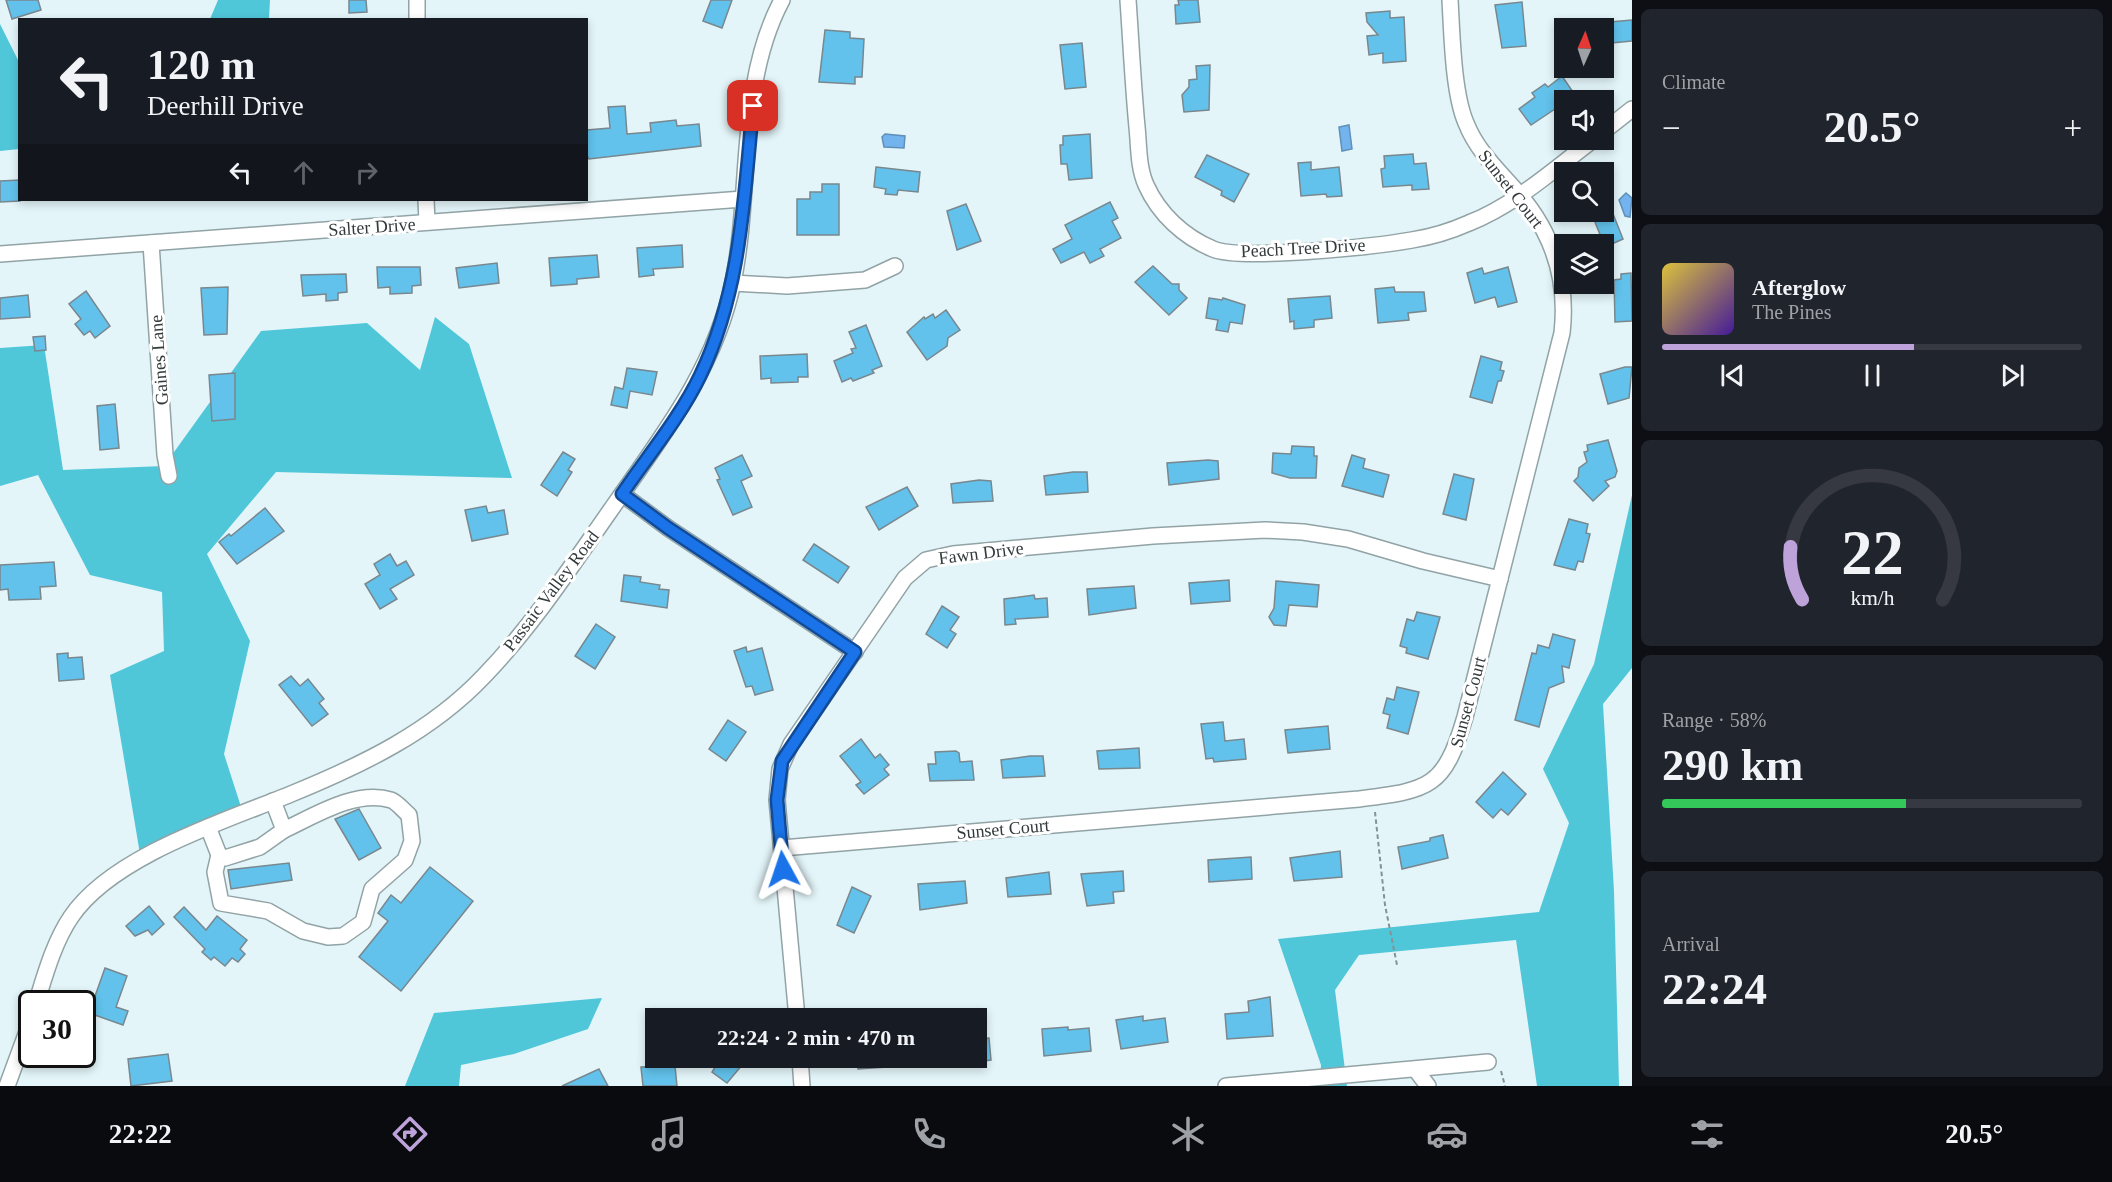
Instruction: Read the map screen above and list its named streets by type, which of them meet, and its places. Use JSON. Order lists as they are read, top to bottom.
{
  "streets": {
    "street": [
      "Sunset Court",
      "Salter Drive",
      "Peach Tree Drive",
      "Gaines Lane",
      "Fawn Drive",
      "Passaic Valley Road"
    ]
  },
  "crossings": [
    ["Sunset Court", "Peach Tree Drive"],
    ["Sunset Court", "Fawn Drive"],
    ["Salter Drive", "Gaines Lane"],
    ["Salter Drive", "Passaic Valley Road"]
  ],
  "north": "top",
  "page": {
    "tile": [
      "Climate",
      ["Range · 58%", "290 km"],
      ["Arrival", "22:24"]
    ],
    "turn": ["120 m", "Deerhill Drive"],
    "heat": ["−", "20.5°", "+"],
    "song": ["Afterglow", "The Pines"],
    "limit": "30",
    "trip": "22:24 · 2 min · 470 m",
    "tabs": ["22:22", "20.5°"],
    "gauge": ["22", "km/h"]
  }
}
